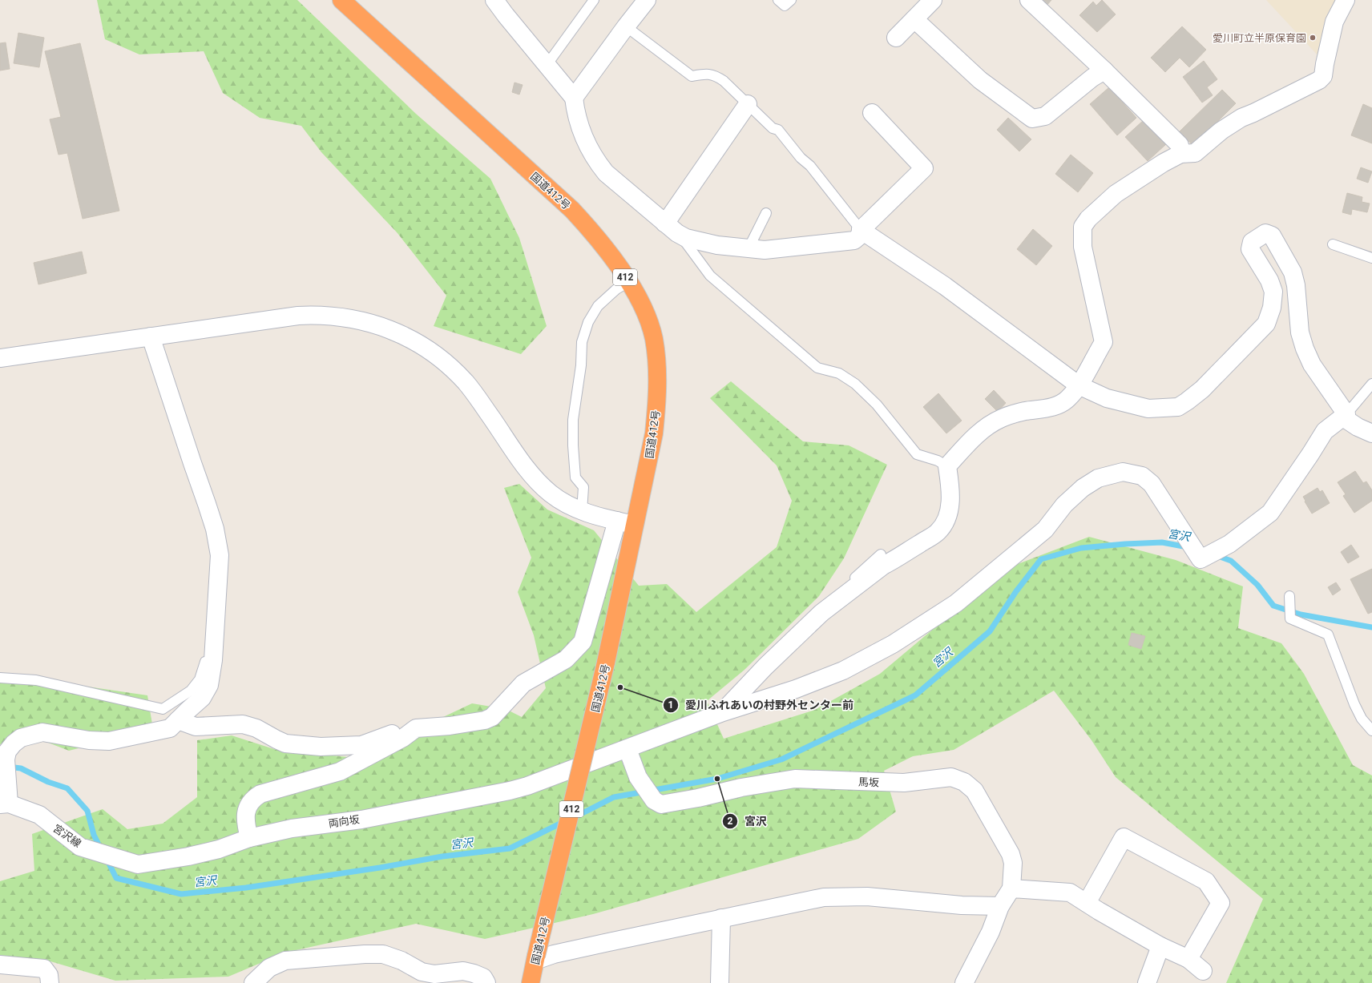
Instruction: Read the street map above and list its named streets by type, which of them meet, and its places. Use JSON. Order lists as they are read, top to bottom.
{
  "streets": {
    "highway": ["国道412号", "412"],
    "street": ["馬坂", "両向坂", "宮沢線"]
  },
  "crossings": [
    ["馬坂", "両向坂"],
    ["両向坂", "宮沢線"]
  ],
  "water": ["宮沢"],
  "places": ["愛川町立半原保育園", "愛川ふれあいの村野外センター前", "宮沢"]
}
